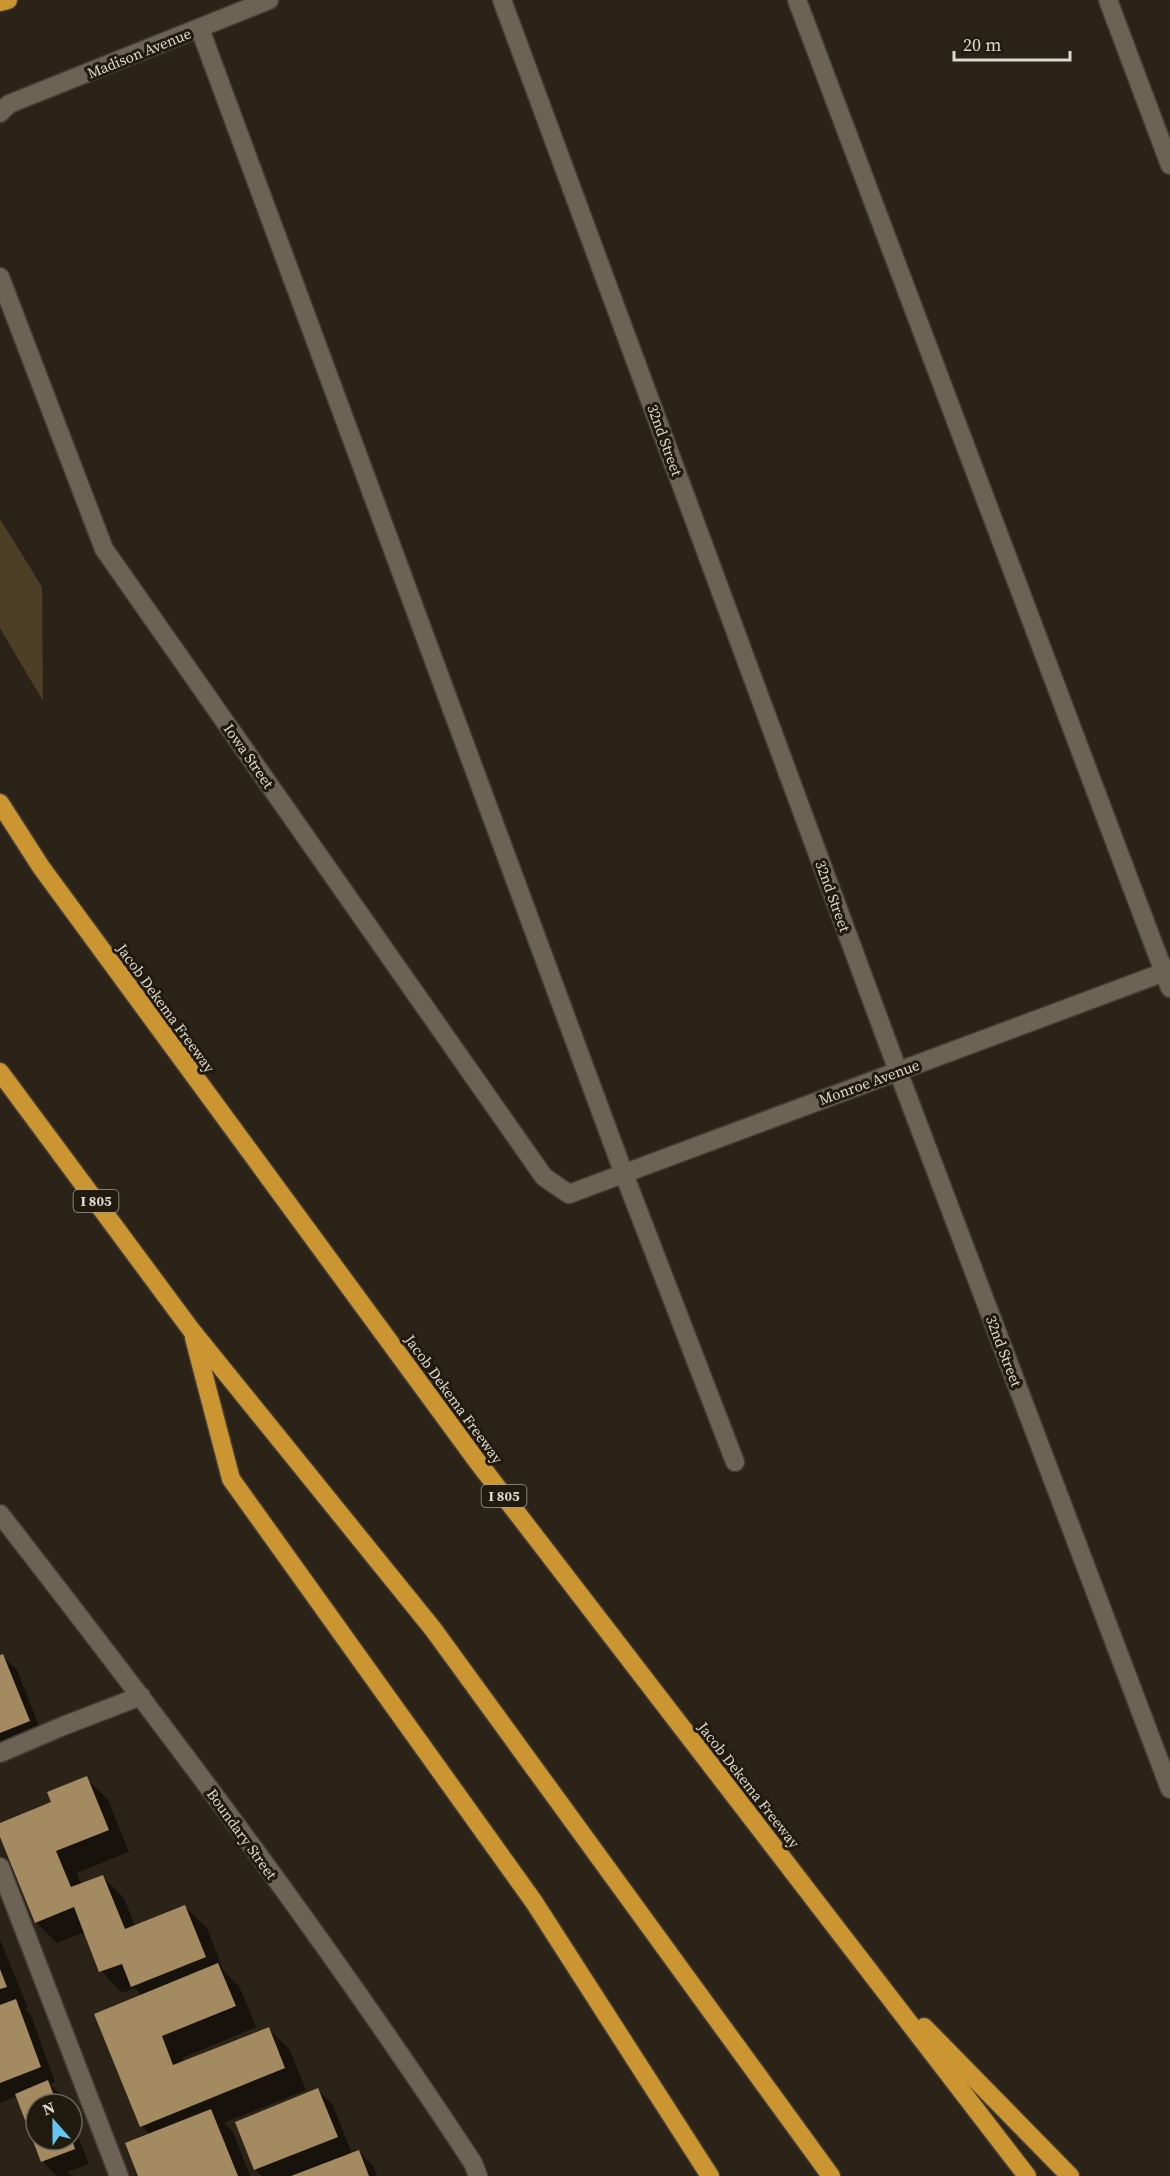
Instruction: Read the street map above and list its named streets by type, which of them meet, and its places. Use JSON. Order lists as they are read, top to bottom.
{
  "streets": {
    "highway": ["Jacob Dekema Freeway", "I 805"],
    "street": [
      "Madison Avenue",
      "32nd Street",
      "Iowa Street",
      "Monroe Avenue",
      "Boundary Street"
    ]
  },
  "crossings": [
    ["32nd Street", "Monroe Avenue"],
    ["Iowa Street", "Monroe Avenue"]
  ],
  "scale_bar": "20 m",
  "north": "top"
}
